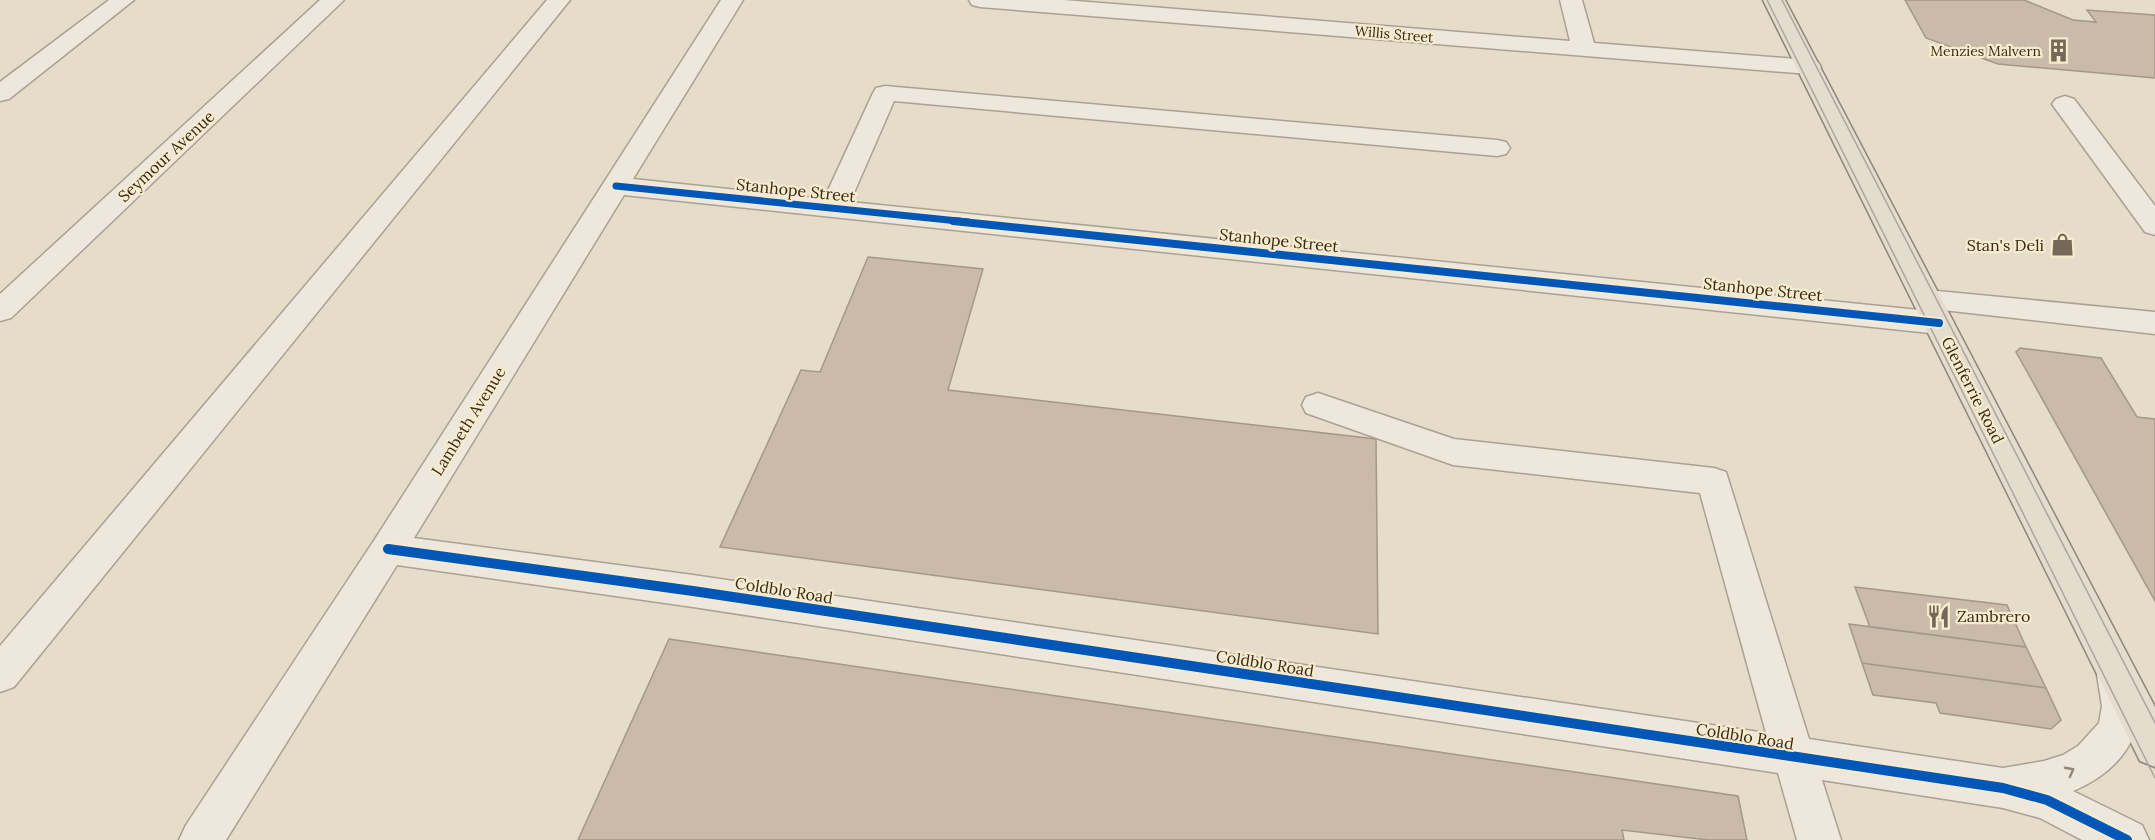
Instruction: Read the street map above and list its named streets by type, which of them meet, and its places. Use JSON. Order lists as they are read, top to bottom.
{
  "streets": {
    "main road": ["Glenferrie Road"],
    "street": [
      "Willis Street",
      "Seymour Avenue",
      "Stanhope Street",
      "Lambeth Avenue",
      "Coldblo Road"
    ]
  },
  "crossings": [
    ["Willis Street", "Glenferrie Road"],
    ["Stanhope Street", "Glenferrie Road"],
    ["Stanhope Street", "Lambeth Avenue"],
    ["Glenferrie Road", "Coldblo Road"],
    ["Lambeth Avenue", "Coldblo Road"]
  ],
  "places": {
    "building": ["Menzies Malvern"],
    "shop": ["Stan's Deli"],
    "restaurant": ["Zambrero"]
  }
}
